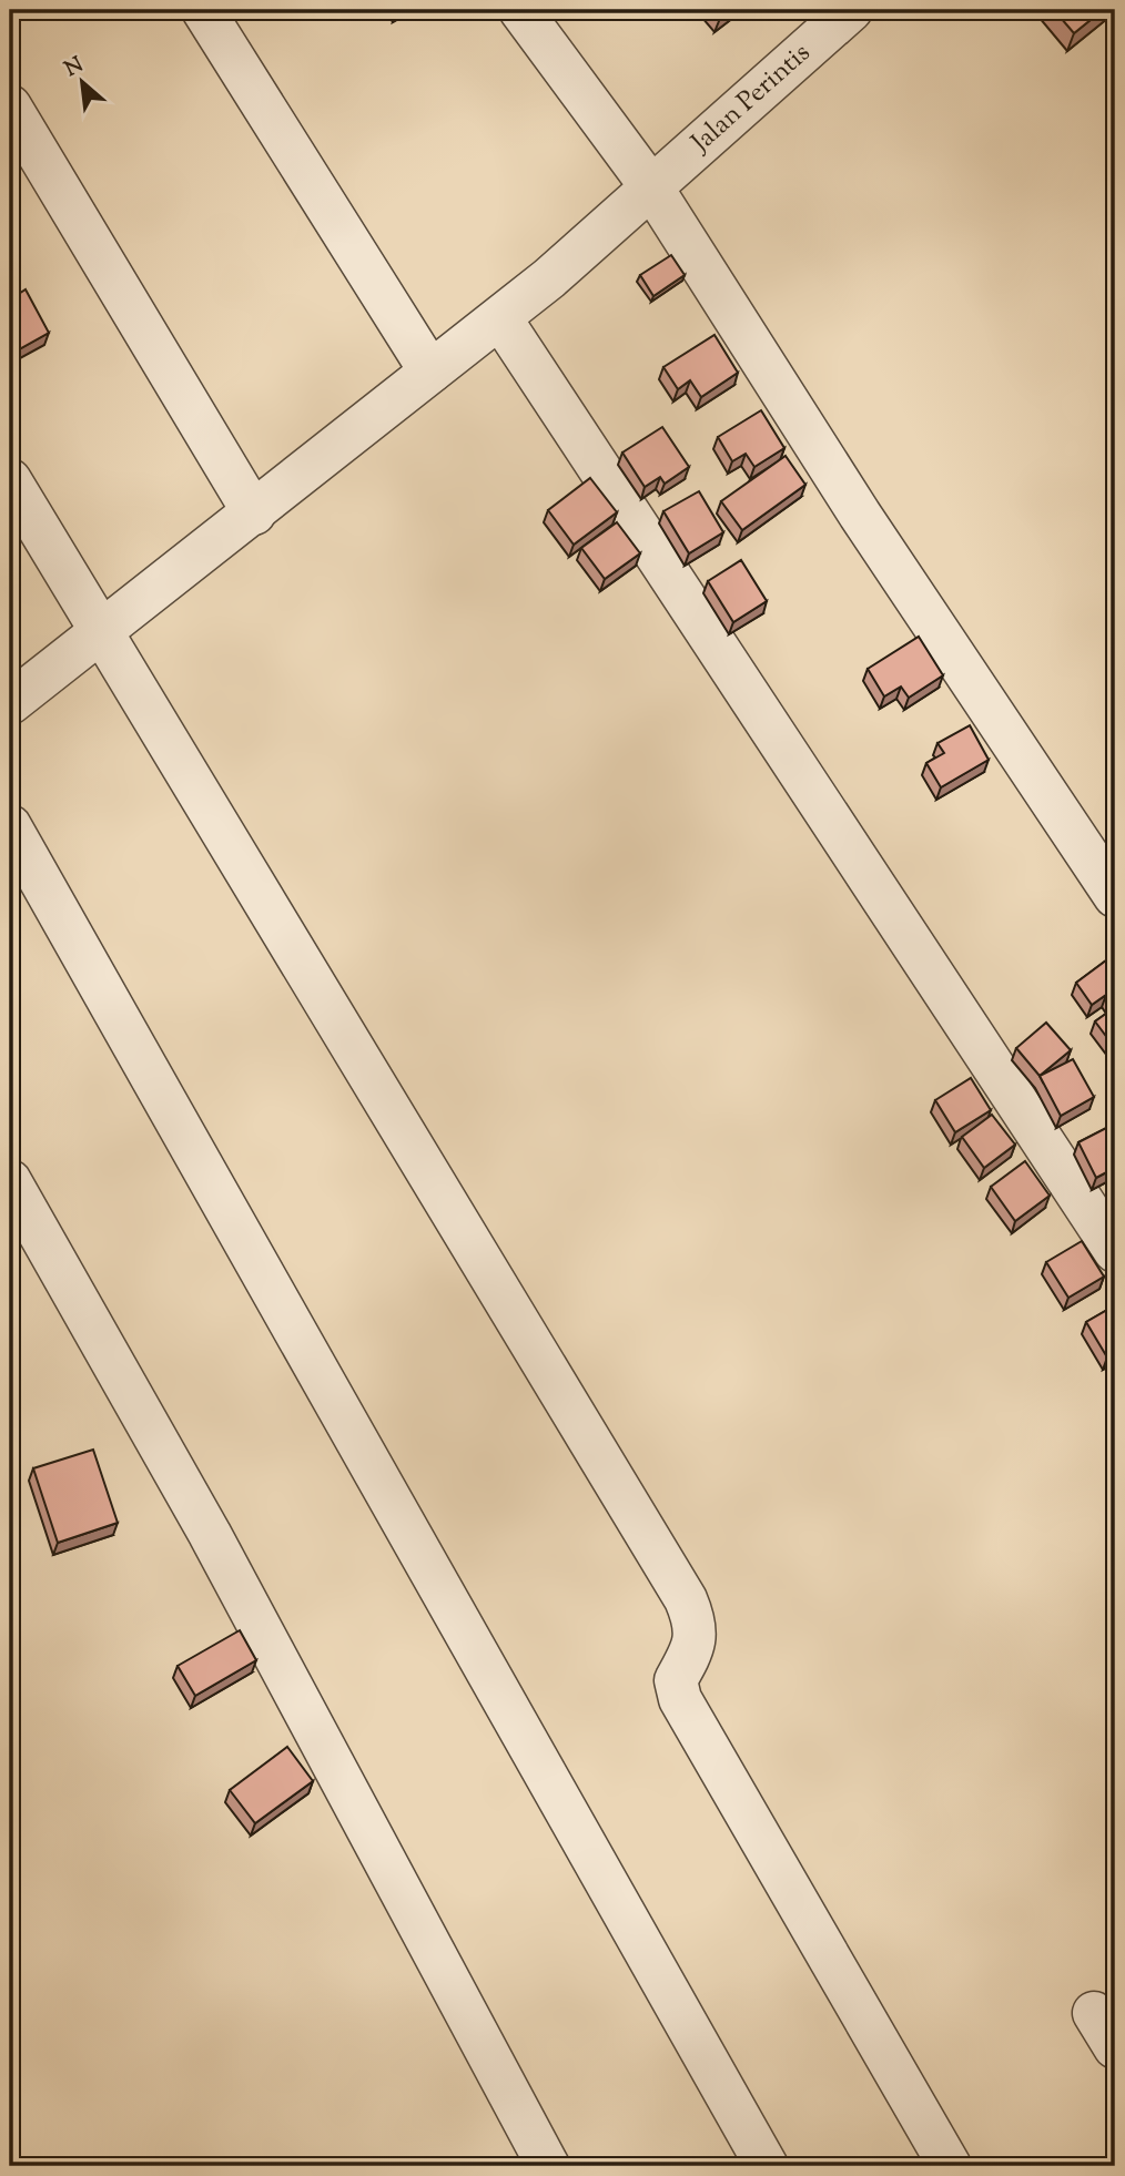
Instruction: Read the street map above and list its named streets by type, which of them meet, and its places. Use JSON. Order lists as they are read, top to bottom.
{
  "streets": {
    "street": ["Jalan Perintis"]
  },
  "north": "top left"
}
